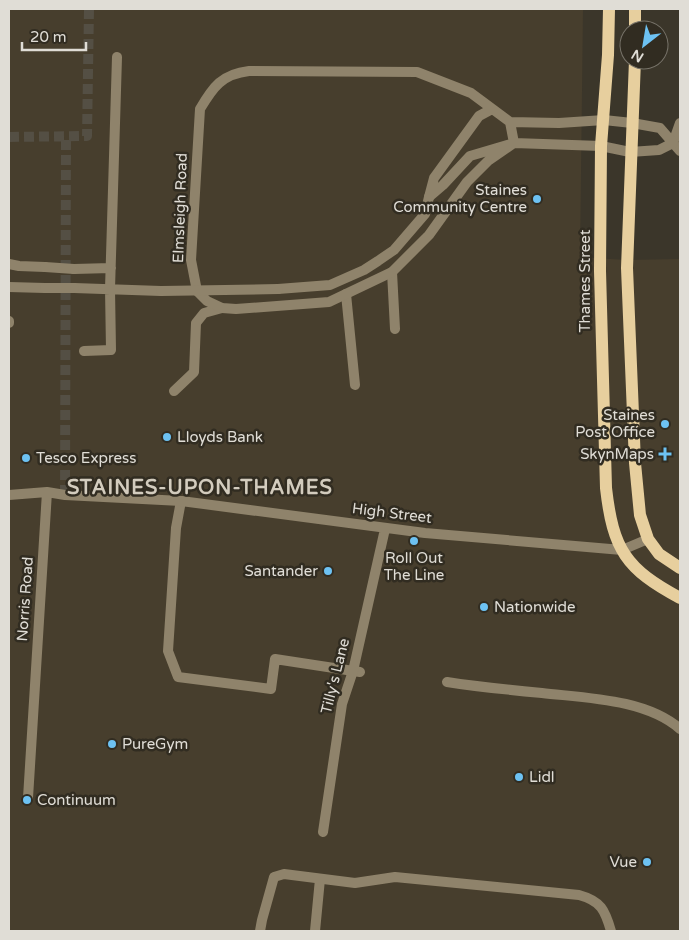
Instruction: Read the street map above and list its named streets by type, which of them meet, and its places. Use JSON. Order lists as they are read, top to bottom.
{
  "streets": {
    "main road": ["Thames Street"],
    "street": [
      "Elmsleigh Road",
      "High Street",
      "Norris Road",
      "Tilly's Lane"
    ]
  },
  "crossings": [
    ["Thames Street", "High Street"],
    ["High Street", "Norris Road"],
    ["High Street", "Tilly's Lane"]
  ],
  "districts": ["STAINES-UPON-THAMES"],
  "places": {
    "other": [
      "Staines Community Centre",
      "Staines Post Office",
      "Lloyds Bank",
      "Tesco Express",
      "Roll Out The Line",
      "Santander",
      "Nationwide",
      "PureGym",
      "Lidl",
      "Continuum",
      "Vue"
    ],
    "health": ["SkynMaps"]
  },
  "scale_bar": "20 m",
  "north": "bottom left"
}
